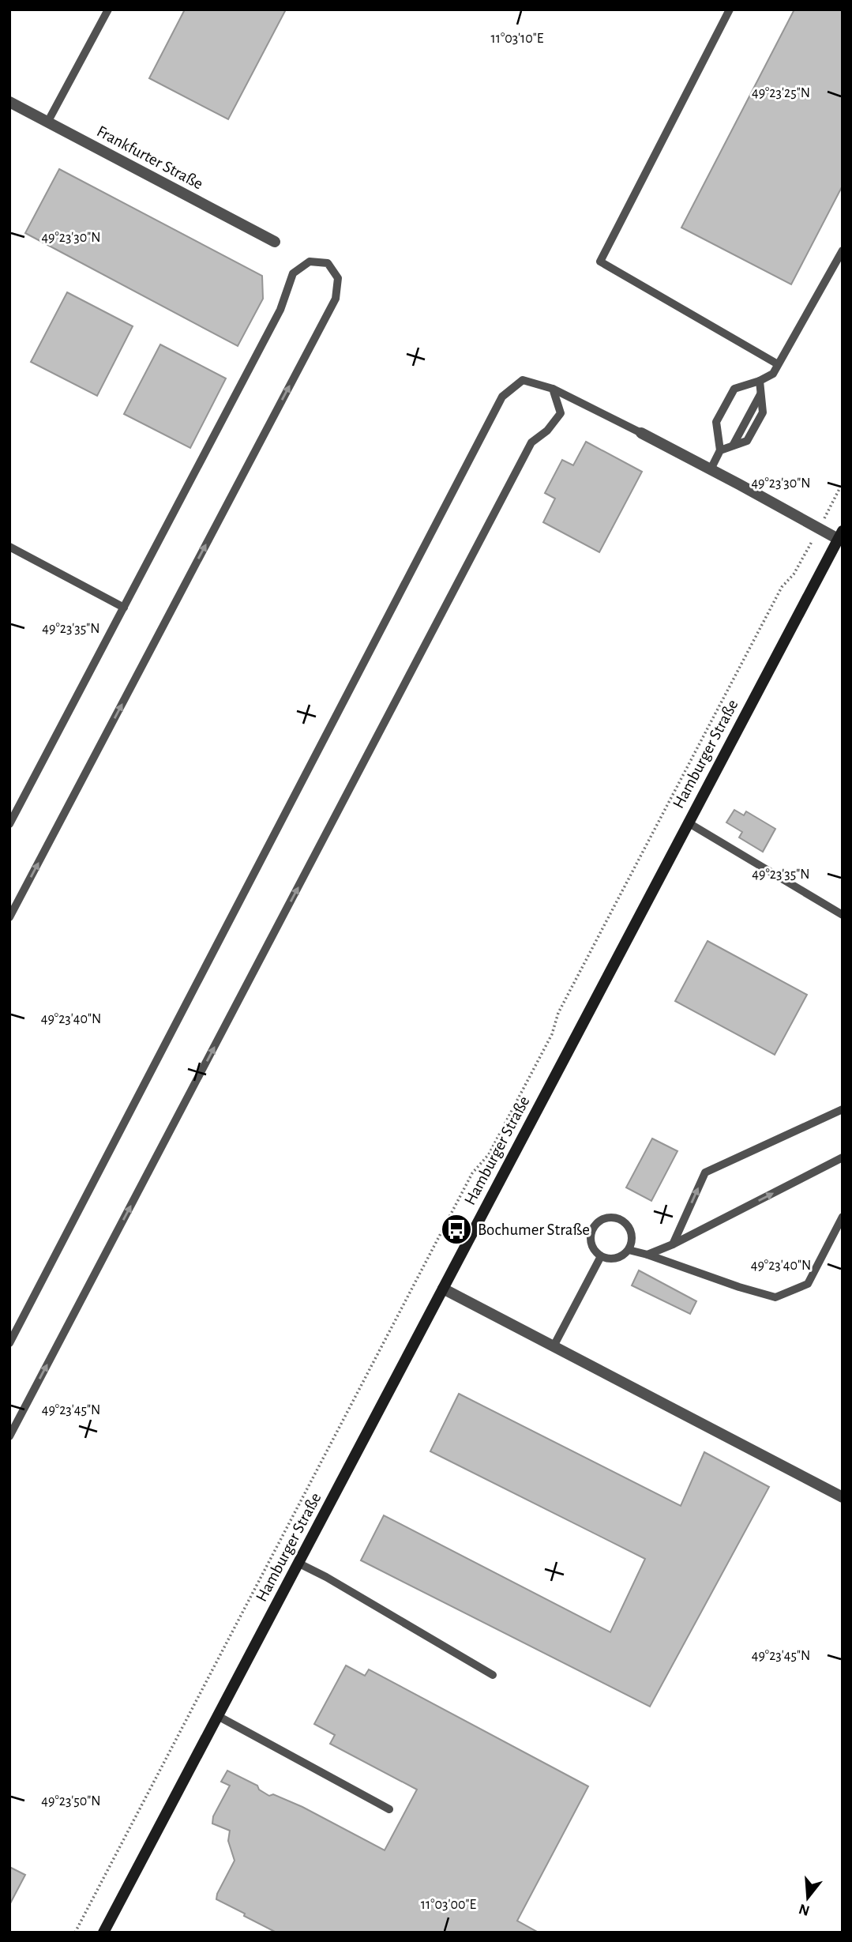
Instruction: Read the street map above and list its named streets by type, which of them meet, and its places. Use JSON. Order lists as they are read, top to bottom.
{
  "streets": {
    "street": ["Frankfurter Straße", "Hamburger Straße"]
  },
  "places": {
    "bus stop": ["Bochumer Straße"]
  },
  "north": "bottom",
  "coordinates": [
    "11°03'10\"E",
    "49°23'25\"N",
    "49°23'30\"N",
    "49°23'35\"N",
    "49°23'40\"N",
    "49°23'45\"N",
    "49°23'50\"N",
    "11°03'00\"E"
  ]
}
